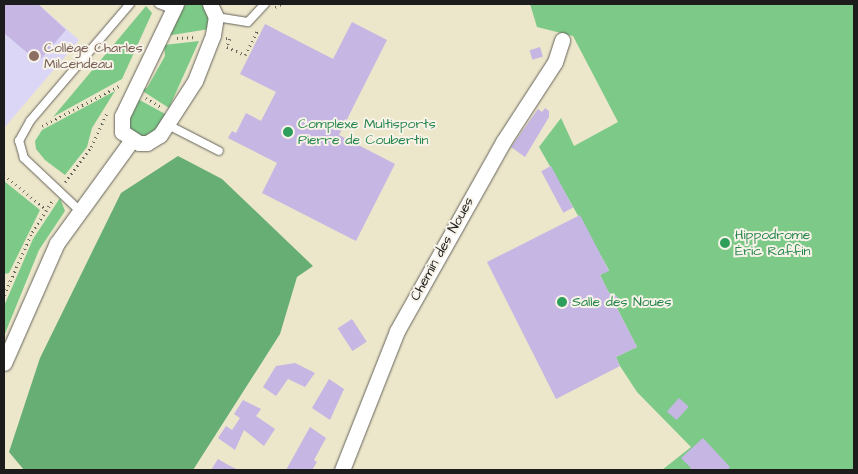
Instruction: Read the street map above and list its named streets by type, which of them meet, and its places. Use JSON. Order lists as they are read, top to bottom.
{
  "streets": {
    "street": ["Chemin des Noues"]
  },
  "places": [
    "Collège Charles Milcendeau",
    "Complexe Multisports Pierre de Coubertin",
    "Hippodrome Éric Raffin",
    "Salle des Noues"
  ]
}
